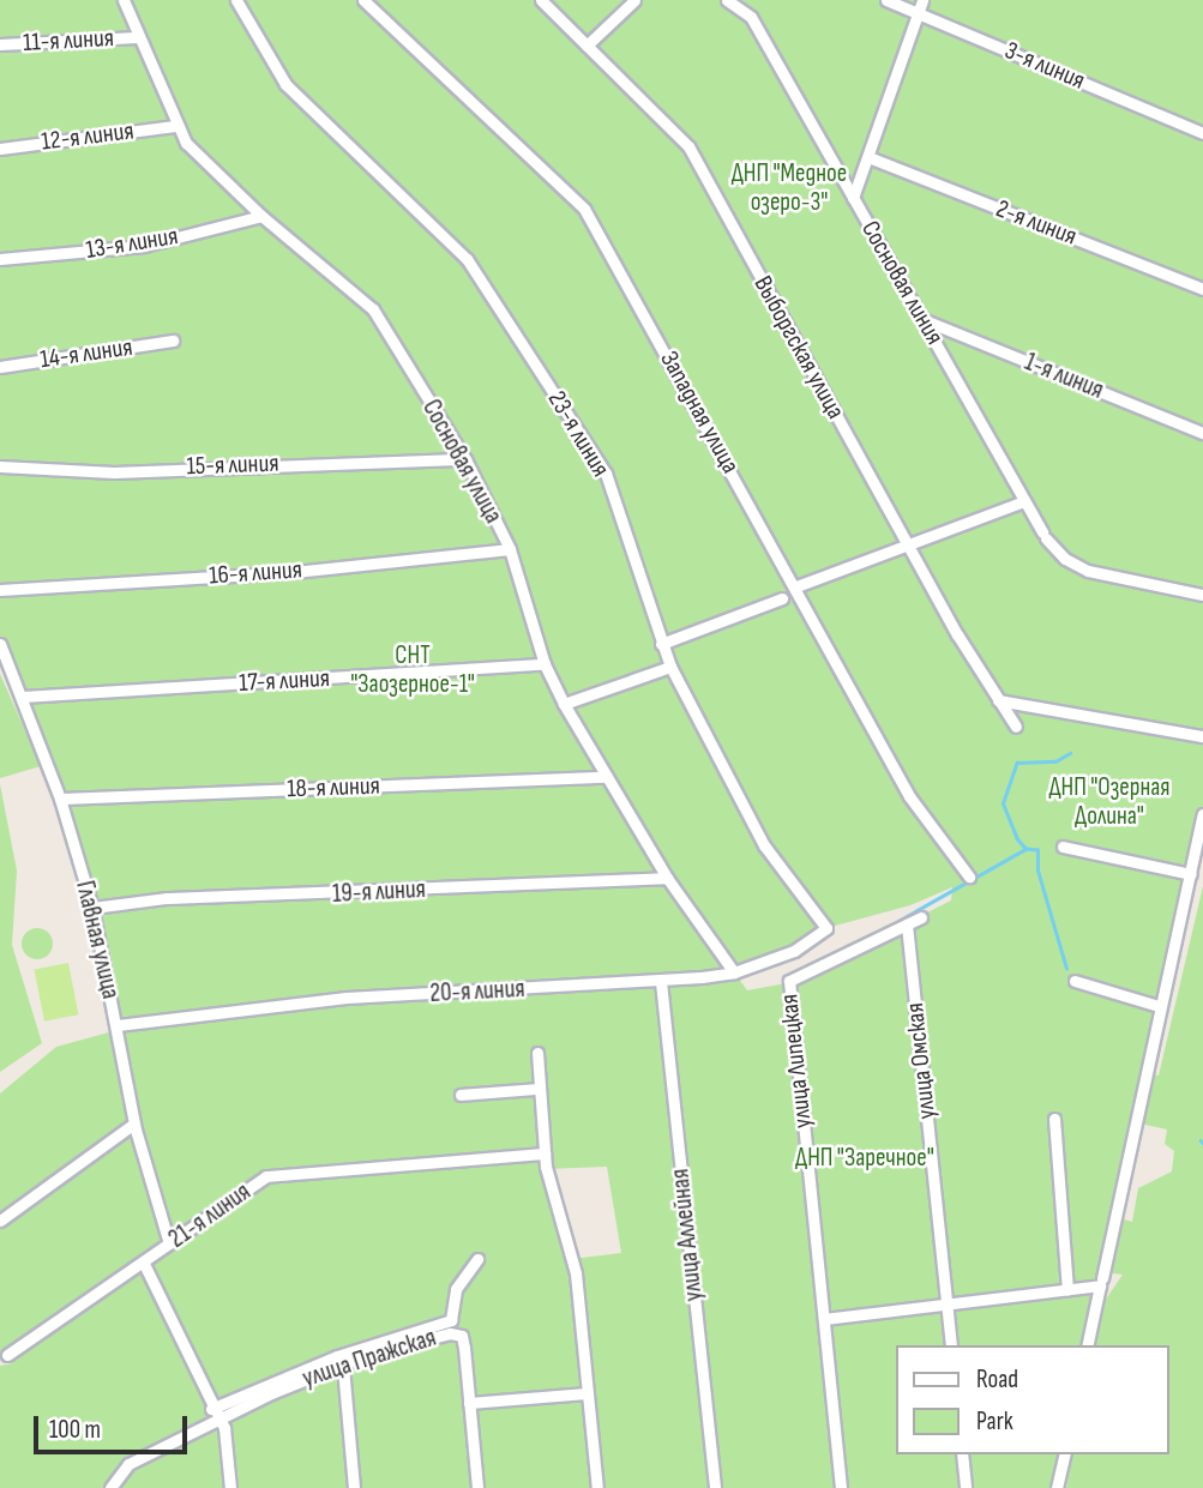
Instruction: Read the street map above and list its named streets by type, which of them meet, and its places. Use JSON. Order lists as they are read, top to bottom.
{
  "streets": {
    "street": [
      "11-я линия",
      "3-я линия",
      "12-я линия",
      "2-я линия",
      "13-я линия",
      "Сосновая линия",
      "Выборгская улица",
      "14-я линия",
      "1-я линия",
      "Западная улица",
      "23-я линия",
      "Сосновая улица",
      "15-я линия",
      "16-я линия",
      "17-я линия",
      "18-я линия",
      "19-я линия",
      "Главная улица",
      "20-я линия",
      "улица Липецкая",
      "улица Омская",
      "21-я линия",
      "улица Аллейная",
      "улица Пражская"
    ]
  },
  "crossings": [
    ["11-я линия", "Сосновая улица"],
    ["12-я линия", "Сосновая улица"],
    ["13-я линия", "Сосновая улица"],
    ["Сосновая линия", "1-я линия"],
    ["23-я линия", "20-я линия"],
    ["Сосновая улица", "15-я линия"],
    ["Сосновая улица", "16-я линия"],
    ["Сосновая улица", "17-я линия"],
    ["Сосновая улица", "18-я линия"],
    ["Сосновая улица", "19-я линия"],
    ["Сосновая улица", "20-я линия"],
    ["17-я линия", "Главная улица"],
    ["18-я линия", "Главная улица"],
    ["19-я линия", "Главная улица"],
    ["Главная улица", "20-я линия"],
    ["Главная улица", "21-я линия"],
    ["20-я линия", "улица Аллейная"],
    ["улица Липецкая", "улица Омская"]
  ],
  "parks": [
    "ДНП \"Медное озеро-3\"",
    "СНТ \"Заозерное-1\"",
    "ДНП \"Озерная Долина\"",
    "ДНП \"Заречное\""
  ],
  "legend": ["Road", "Park"],
  "scale_bar": "100 m"
}
